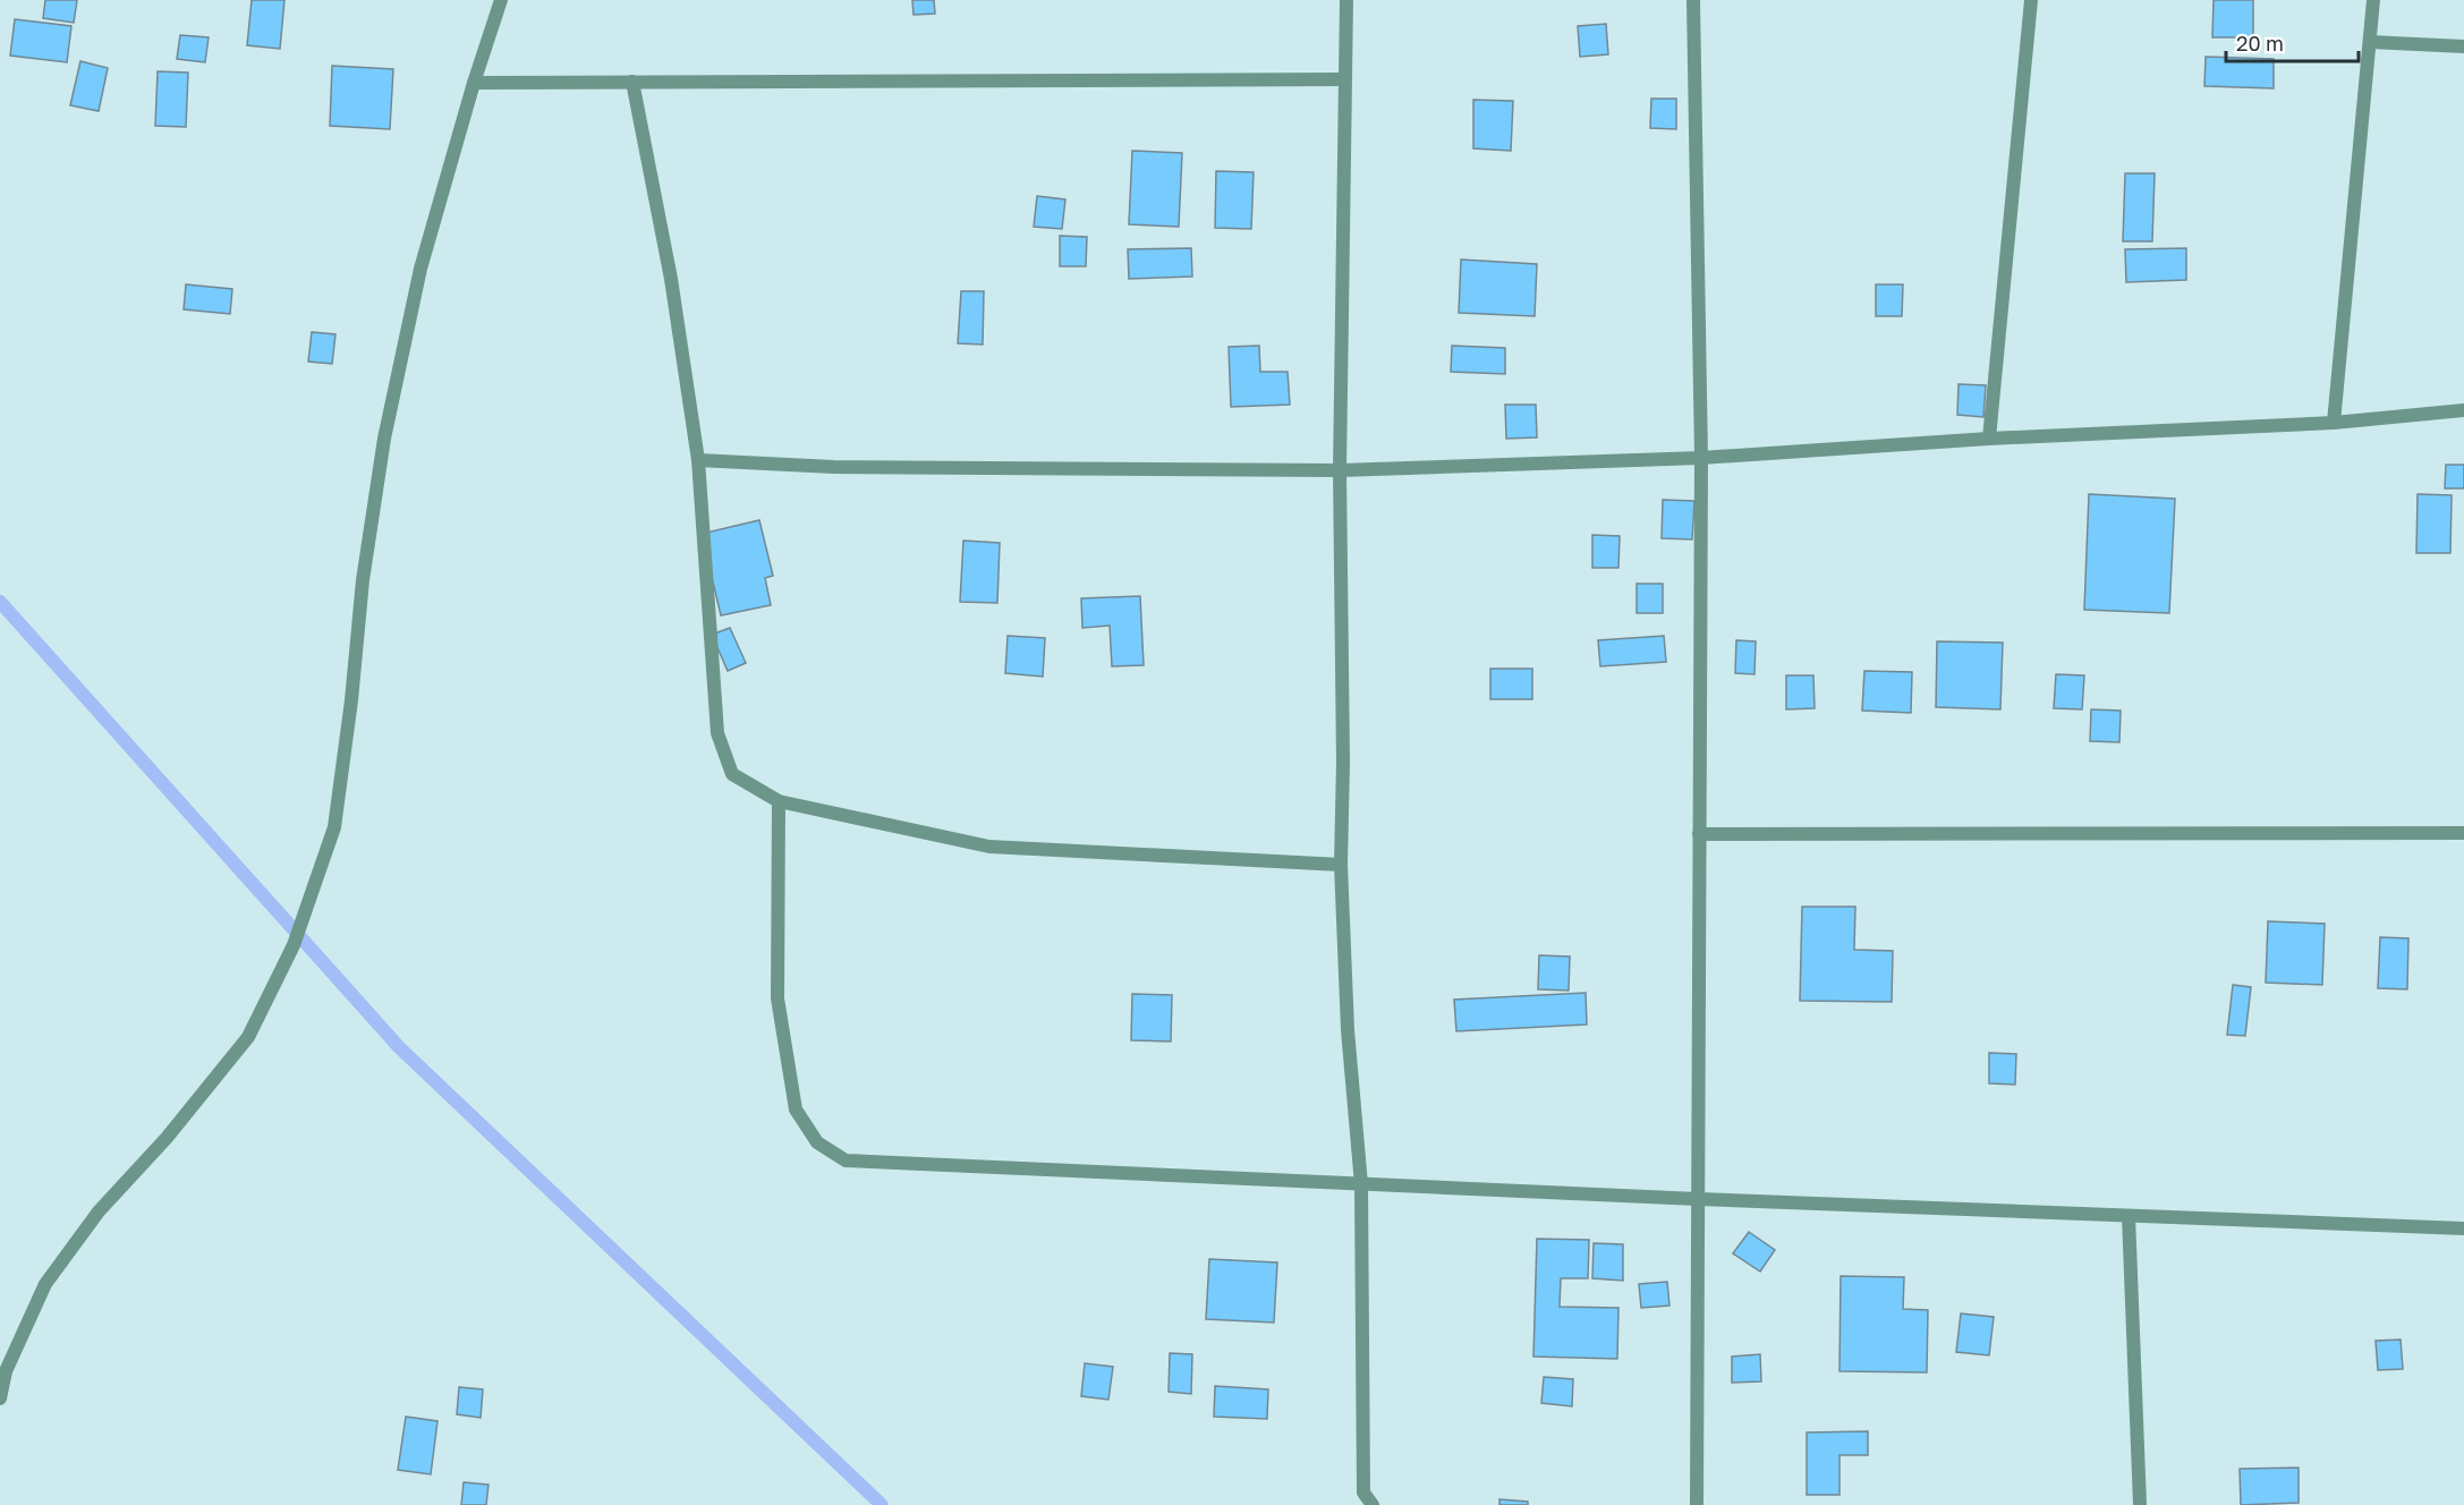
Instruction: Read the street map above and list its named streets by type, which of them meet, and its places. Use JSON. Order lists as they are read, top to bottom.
{
  "scale_bar": "20 m"
}
